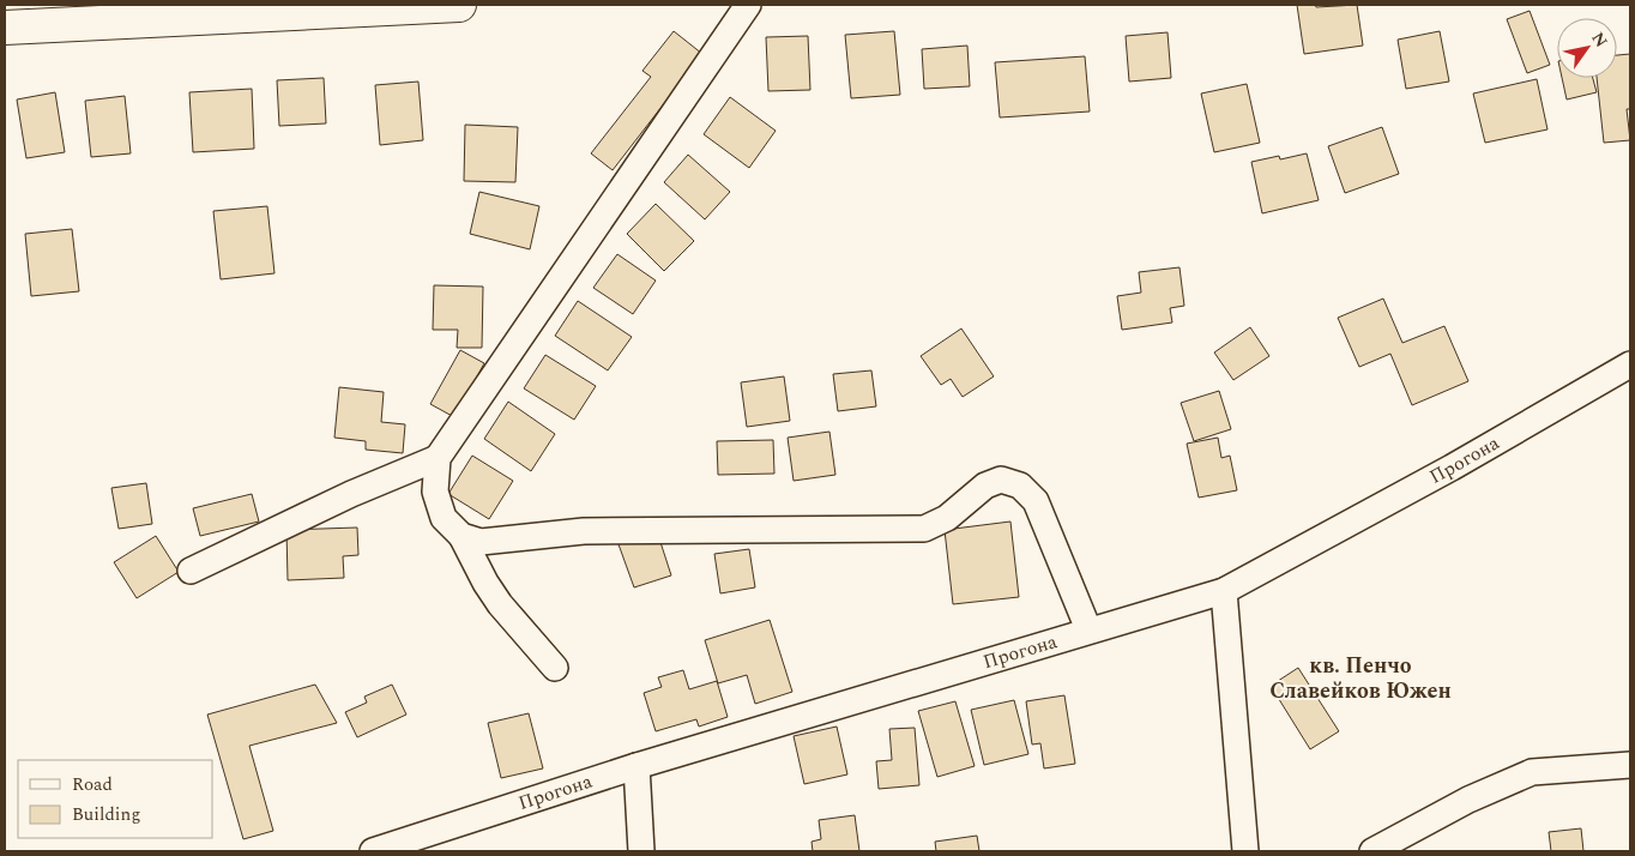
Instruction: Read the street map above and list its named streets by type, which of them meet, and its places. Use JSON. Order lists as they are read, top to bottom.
{
  "streets": {
    "street": ["Прогона"]
  },
  "districts": ["кв. Пенчо Славейков Южен"],
  "legend": ["Road", "Building"],
  "north": "top right"
}
